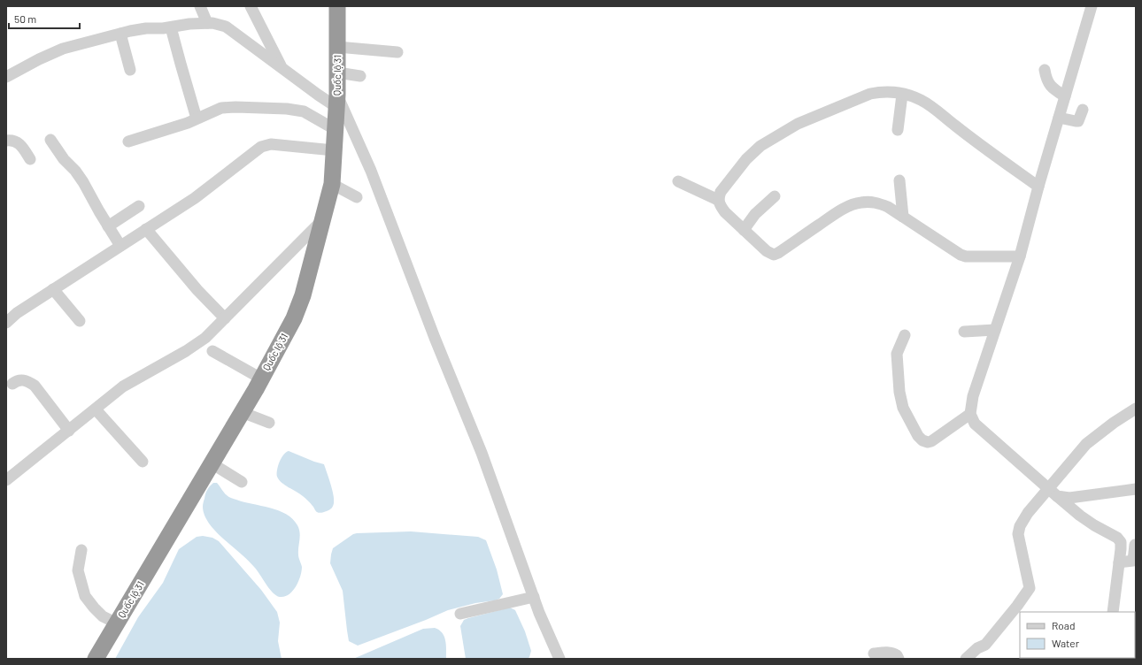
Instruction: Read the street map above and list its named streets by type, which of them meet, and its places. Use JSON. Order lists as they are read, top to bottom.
{
  "streets": {
    "highway": ["Quốc lộ 31"]
  },
  "legend": ["Road", "Water"],
  "scale_bar": "50 m"
}
